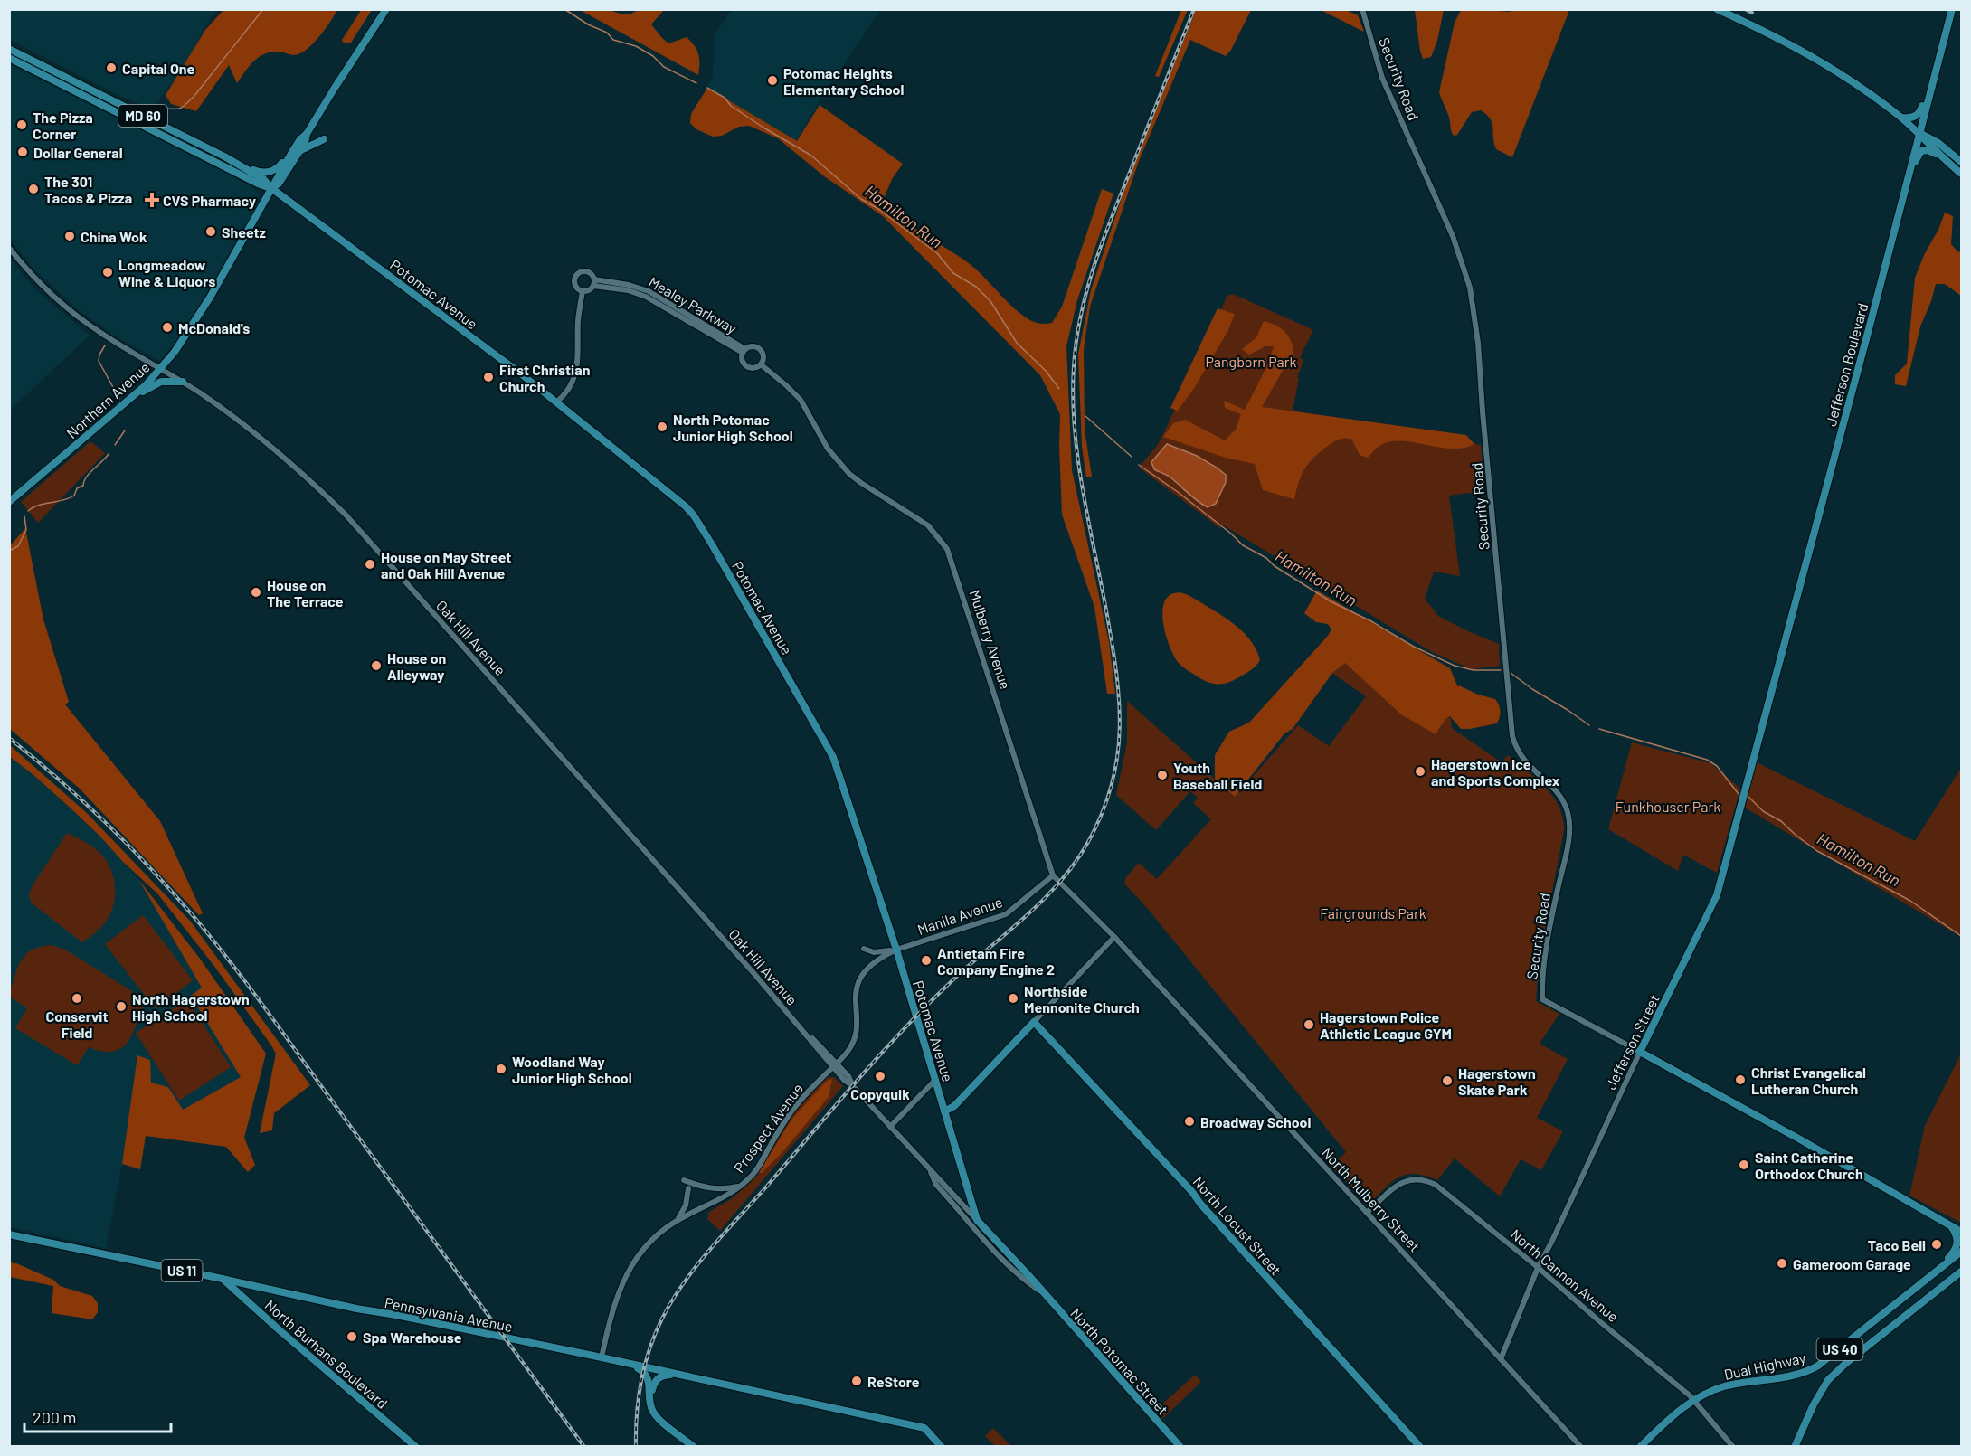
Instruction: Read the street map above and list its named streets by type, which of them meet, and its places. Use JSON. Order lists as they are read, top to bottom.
{
  "streets": {
    "main road": [
      "MD 60",
      "Potomac Avenue",
      "Jefferson Boulevard",
      "Northern Avenue",
      "Oak Hill Avenue",
      "Jefferson Street",
      "North Locust Street",
      "US 11",
      "Pennsylvania Avenue",
      "US 40",
      "North Burhans Boulevard",
      "North Potomac Street",
      "Dual Highway"
    ],
    "street": [
      "Security Road",
      "Mealey Parkway",
      "Mulberry Avenue",
      "Manila Avenue",
      "Prospect Avenue",
      "North Mulberry Street",
      "North Cannon Avenue"
    ]
  },
  "crossings": [
    ["Security Road", "Jefferson Street"],
    ["MD 60", "Potomac Avenue"],
    ["MD 60", "Northern Avenue"],
    ["Potomac Avenue", "Northern Avenue"],
    ["Potomac Avenue", "Oak Hill Avenue"],
    ["Potomac Avenue", "Manila Avenue"],
    ["Potomac Avenue", "Prospect Avenue"],
    ["Mealey Parkway", "Mulberry Avenue"],
    ["Jefferson Boulevard", "Jefferson Street"],
    ["Northern Avenue", "Oak Hill Avenue"],
    ["Oak Hill Avenue", "Prospect Avenue"],
    ["Oak Hill Avenue", "North Potomac Street"],
    ["Mulberry Avenue", "Manila Avenue"],
    ["Mulberry Avenue", "North Mulberry Street"],
    ["Manila Avenue", "Prospect Avenue"],
    ["Manila Avenue", "North Mulberry Street"],
    ["Jefferson Street", "North Mulberry Street"],
    ["Jefferson Street", "North Cannon Avenue"],
    ["Prospect Avenue", "Pennsylvania Avenue"],
    ["North Mulberry Street", "North Cannon Avenue"],
    ["North Cannon Avenue", "Dual Highway"],
    ["Pennsylvania Avenue", "North Burhans Boulevard"]
  ],
  "water": ["Hamilton Run"],
  "parks": ["Pangborn Park", "Funkhouser Park", "Fairgrounds Park"],
  "places": {
    "other": [
      "Capital One",
      "Potomac Heights Elementary School",
      "The Pizza Corner",
      "Dollar General",
      "The 301 Tacos & Pizza",
      "Sheetz",
      "China Wok",
      "Longmeadow Wine & Liquors",
      "McDonald's",
      "First Christian Church",
      "North Potomac Junior High School",
      "House on May Street and Oak Hill Avenue",
      "House on The Terrace",
      "House on Alleyway",
      "Hagerstown Ice and Sports Complex",
      "Youth Baseball Field",
      "Antietam Fire Company Engine 2",
      "Conservit Field",
      "Northside Mennonite Church",
      "North Hagerstown High School",
      "Hagerstown Police Athletic League GYM",
      "Woodland Way Junior High School",
      "Copyquik",
      "Christ Evangelical Lutheran Church",
      "Hagerstown Skate Park",
      "Broadway School",
      "Saint Catherine Orthodox Church",
      "Taco Bell",
      "Gameroom Garage",
      "Spa Warehouse",
      "ReStore"
    ],
    "health": ["CVS Pharmacy"]
  },
  "scale_bar": "200 m"
}
